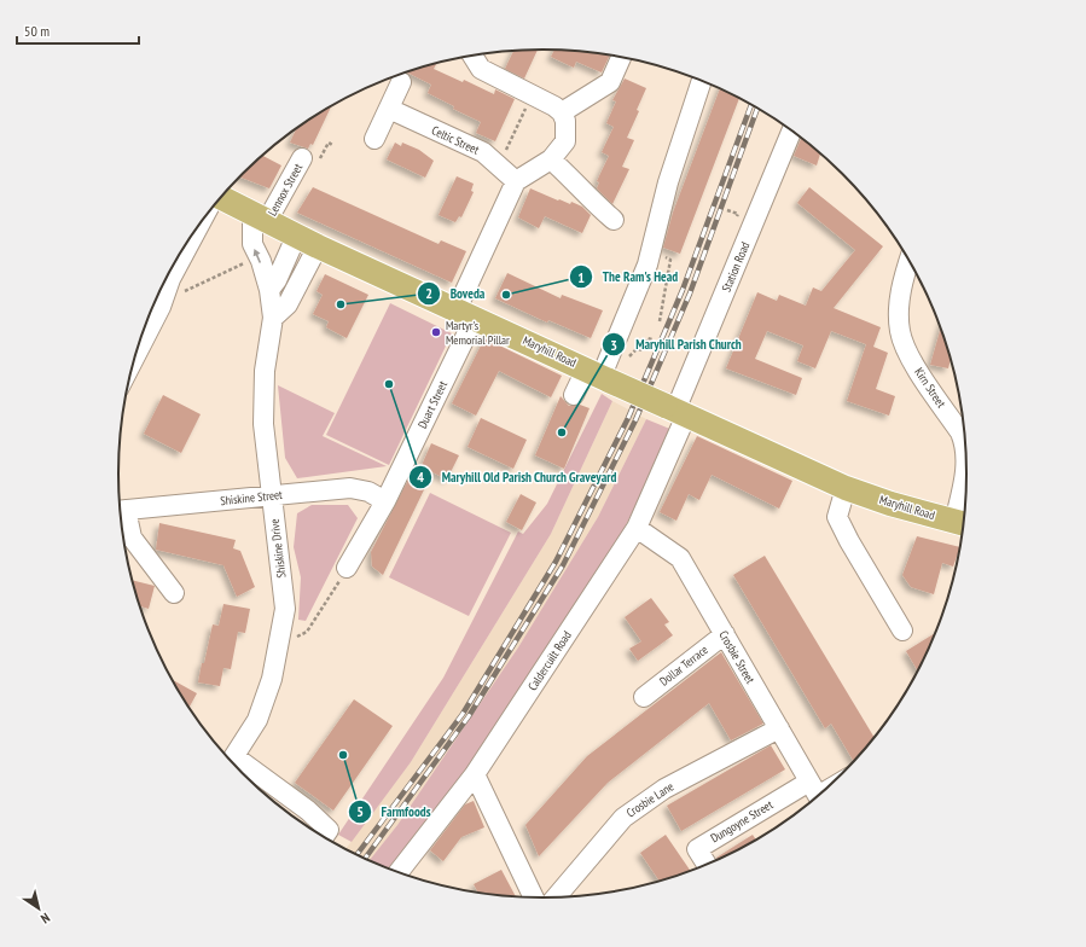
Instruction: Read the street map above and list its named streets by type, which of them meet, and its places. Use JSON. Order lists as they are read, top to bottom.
{
  "streets": {
    "main road": ["Maryhill Road"],
    "street": [
      "Celtic Street",
      "Lennox Street",
      "Station Road",
      "Kirn Street",
      "Duart Street",
      "Shiskine Street",
      "Shiskine Drive",
      "Crosbie Street",
      "Caldercuilt Road",
      "Dollar Terrace",
      "Crosbie Lane",
      "Dungoyne Street"
    ]
  },
  "crossings": [
    ["Lennox Street", "Maryhill Road"],
    ["Lennox Street", "Shiskine Drive"],
    ["Station Road", "Maryhill Road"],
    ["Station Road", "Caldercuilt Road"],
    ["Maryhill Road", "Kirn Street"],
    ["Maryhill Road", "Duart Street"],
    ["Maryhill Road", "Shiskine Drive"],
    ["Maryhill Road", "Caldercuilt Road"],
    ["Duart Street", "Shiskine Street"],
    ["Shiskine Street", "Shiskine Drive"],
    ["Crosbie Street", "Caldercuilt Road"],
    ["Crosbie Street", "Dollar Terrace"],
    ["Crosbie Street", "Crosbie Lane"],
    ["Crosbie Street", "Dungoyne Street"]
  ],
  "places": [
    "The Ram's Head",
    "Boveda",
    "Martyr's Memorial Pillar",
    "Maryhill Old Parish Church Graveyard",
    "Maryhill Parish Church",
    "Farmfoods"
  ],
  "scale_bar": "50 m",
  "north": "bottom right"
}
